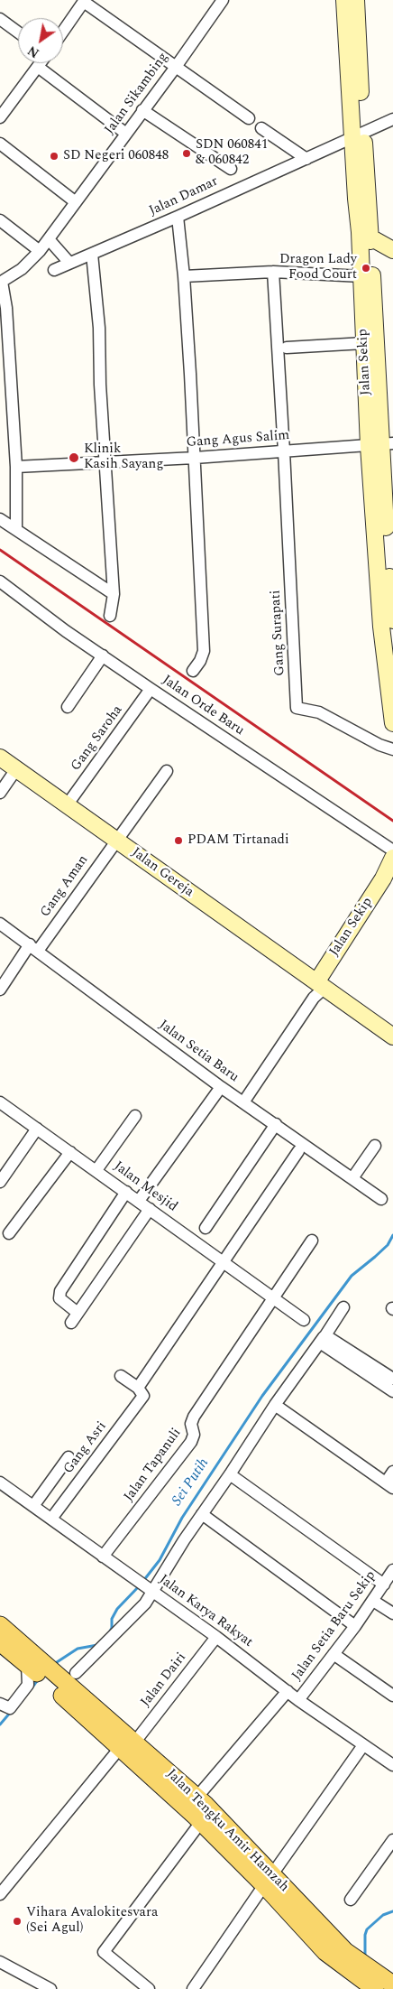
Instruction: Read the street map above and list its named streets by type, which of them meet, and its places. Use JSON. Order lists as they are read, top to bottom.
{
  "streets": {
    "main road": ["Jalan Tengku Amir Hamzah"],
    "street": [
      "Jalan Sikambing",
      "Jalan Damar",
      "Jalan Sekip",
      "Gang Agus Salim",
      "Gang Surapati",
      "Jalan Orde Baru",
      "Gang Saroha",
      "Jalan Gereja",
      "Gang Aman",
      "Jalan Setia Baru",
      "Jalan Mesjid",
      "Gang Asri",
      "Jalan Tapanuli",
      "Jalan Karya Rakyat",
      "Jalan Setia Baru Sekip",
      "Jalan Dairi"
    ]
  },
  "crossings": [
    ["Jalan Damar", "Jalan Sekip"],
    ["Jalan Sekip", "Gang Agus Salim"],
    ["Jalan Sekip", "Jalan Gereja"],
    ["Jalan Sekip", "Jalan Setia Baru"],
    ["Gang Agus Salim", "Gang Surapati"],
    ["Jalan Orde Baru", "Gang Saroha"],
    ["Gang Saroha", "Jalan Gereja"],
    ["Jalan Gereja", "Gang Aman"],
    ["Gang Aman", "Jalan Setia Baru"],
    ["Jalan Mesjid", "Gang Asri"],
    ["Jalan Mesjid", "Jalan Tapanuli"],
    ["Gang Asri", "Jalan Karya Rakyat"],
    ["Jalan Tapanuli", "Jalan Karya Rakyat"],
    ["Jalan Karya Rakyat", "Jalan Setia Baru Sekip"],
    ["Jalan Karya Rakyat", "Jalan Dairi"],
    ["Jalan Dairi", "Jalan Tengku Amir Hamzah"]
  ],
  "water": ["Sei Putih"],
  "places": [
    "SDN 060841 & 060842",
    "SD Negeri 060848",
    "Dragon Lady Food Court",
    "Klinik Kasih Sayang",
    "PDAM Tirtanadi",
    "Vihara Avalokitesvara (Sei Agul)"
  ],
  "north": "bottom left"
}
